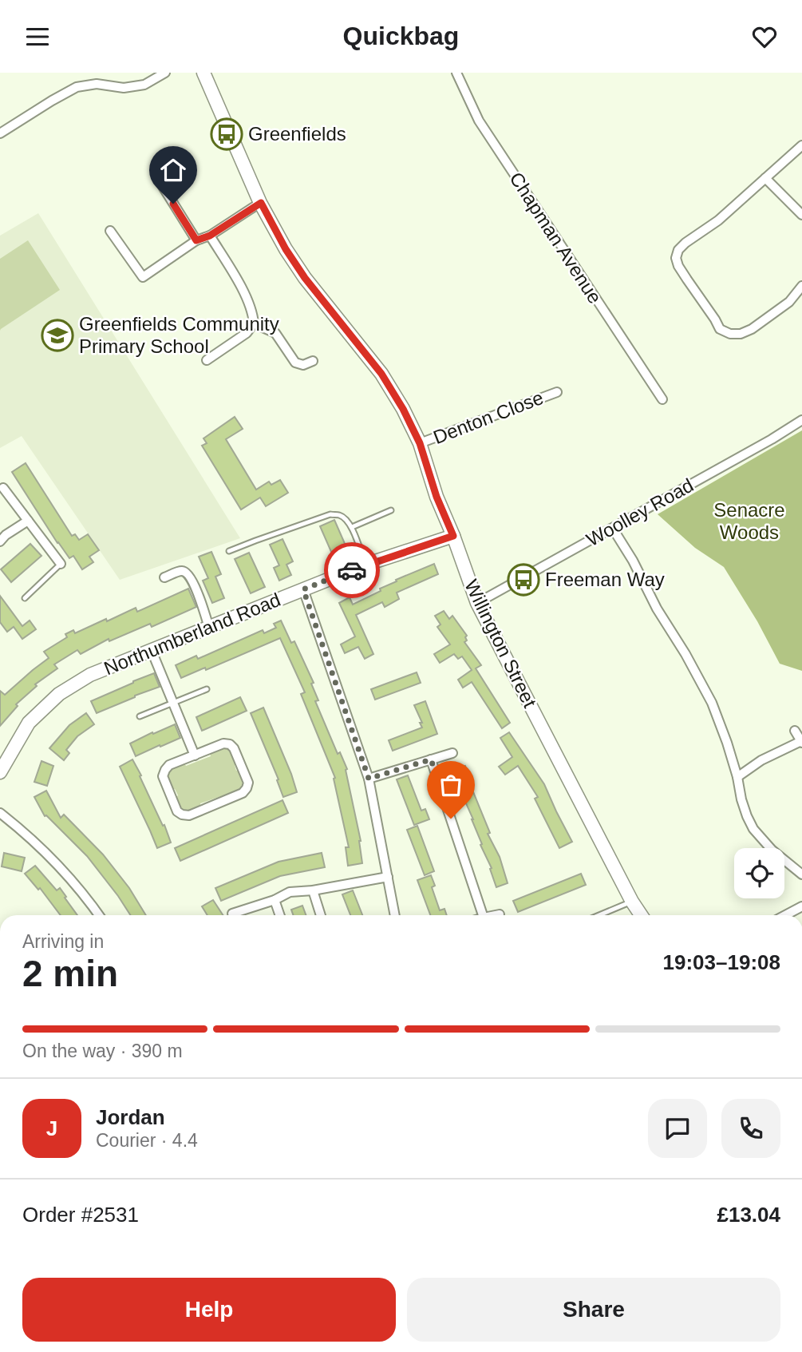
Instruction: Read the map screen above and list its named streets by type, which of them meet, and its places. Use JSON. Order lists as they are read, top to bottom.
{
  "streets": {
    "street": [
      "Chapman Avenue",
      "Denton Close",
      "Woolley Road",
      "Northumberland Road",
      "Willington Street"
    ]
  },
  "crossings": [
    ["Denton Close", "Willington Street"],
    ["Woolley Road", "Willington Street"],
    ["Northumberland Road", "Willington Street"]
  ],
  "parks": ["Senacre Woods"],
  "places": {
    "bus stop": ["Greenfields", "Freeman Way"],
    "school or university": ["Greenfields Community Primary School"]
  },
  "page": {
    "header": "Quickbag",
    "heading": ["2 min", "Arriving in", "19:03–19:08"],
    "panel": [
      "Jordan",
      "Courier · 4.4",
      "Order #2531",
      "£13.04"
    ],
    "bar": "On the way · 390 m",
    "round": "J",
    "buttons": ["Help", "Share"]
  }
}
